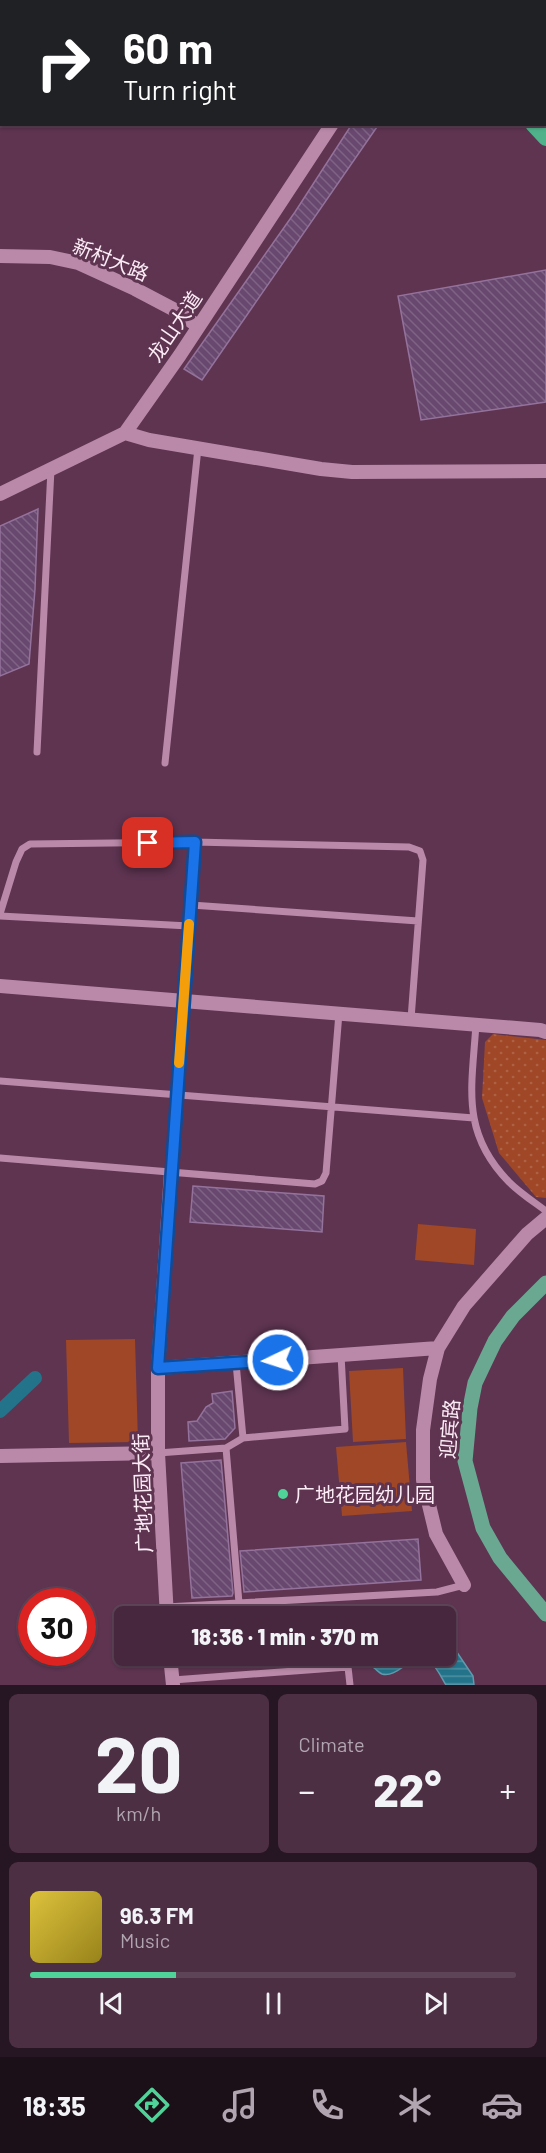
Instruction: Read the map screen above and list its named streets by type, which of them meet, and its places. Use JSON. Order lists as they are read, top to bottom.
{
  "streets": {
    "main road": ["迎宾路"],
    "street": ["新村大路", "龙山大道", "广地花园大街"]
  },
  "crossings": [
    ["新村大路", "龙山大道"]
  ],
  "places": ["广地花园幼儿园"],
  "page": {
    "turn": ["60 m", "Turn right"],
    "limit": "30",
    "trip": "18:36 · 1 min · 370 m",
    "tile": [
      ["20", "km/h"],
      "Climate"
    ],
    "heat": ["−", "22°", "+"],
    "song": ["96.3 FM", "Music"],
    "tabs": "18:35"
  }
}
